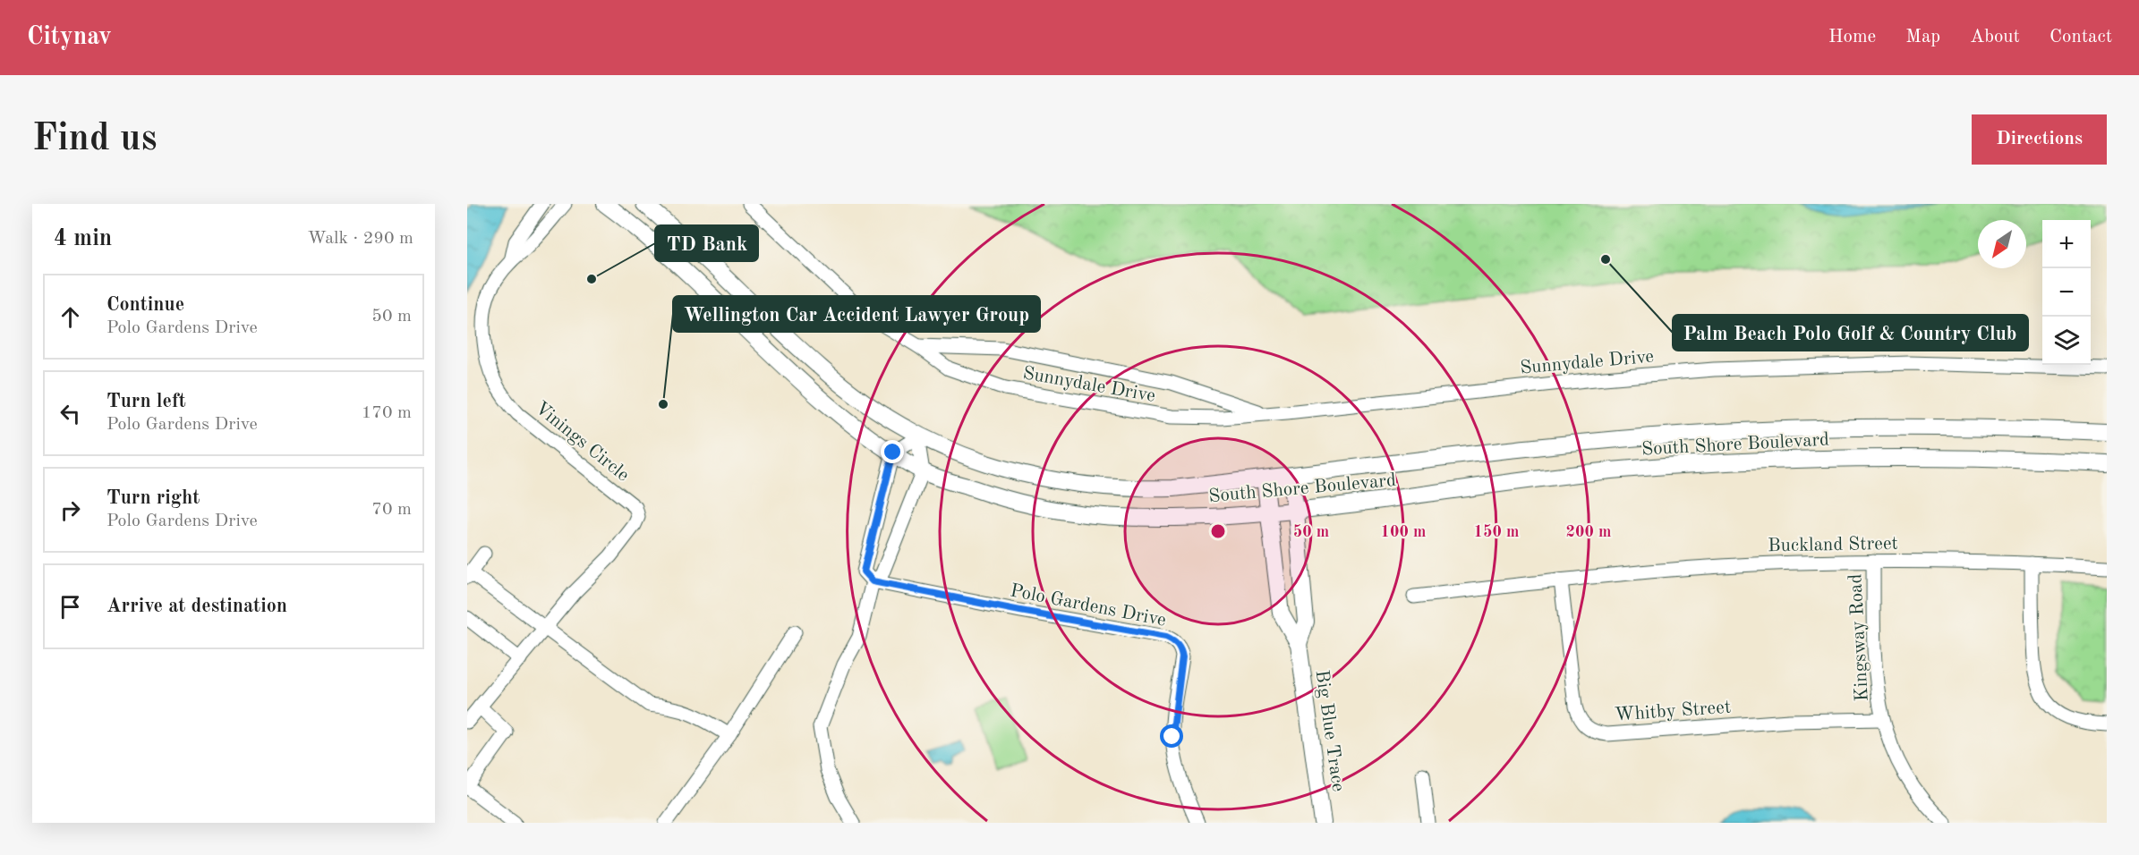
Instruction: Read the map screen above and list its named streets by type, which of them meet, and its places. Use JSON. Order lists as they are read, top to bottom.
{
  "streets": {
    "street": [
      "Sunnydale Drive",
      "Vinings Circle",
      "South Shore Boulevard",
      "Buckland Street",
      "Polo Gardens Drive",
      "Kingsway Road",
      "Whitby Street",
      "Big Blue Trace"
    ]
  },
  "crossings": [
    ["South Shore Boulevard", "Big Blue Trace"],
    ["Buckland Street", "Kingsway Road"],
    ["Buckland Street", "Whitby Street"],
    ["Kingsway Road", "Whitby Street"]
  ],
  "places": ["Palm Beach Polo Golf & Country Club", "TD Bank", "Wellington Car Accident Lawyer Group"],
  "north": "bottom left",
  "page": {
    "header": "Citynav",
    "nav": [
      "Home",
      "Map",
      "About",
      "Contact"
    ],
    "buttons": "Directions",
    "title": "Find us",
    "heading": ["4 min", "Walk · 290 m"],
    "map_buttons": ["+", "−"],
    "list": [
      ["Continue", "Polo Gardens Drive", "50 m"],
      ["Turn left", "Polo Gardens Drive", "170 m"],
      ["Turn right", "Polo Gardens Drive", "70 m"],
      "Arrive at destination"
    ]
  },
  "rings": [
    "50 m",
    "100 m",
    "150 m",
    "200 m"
  ]
}
